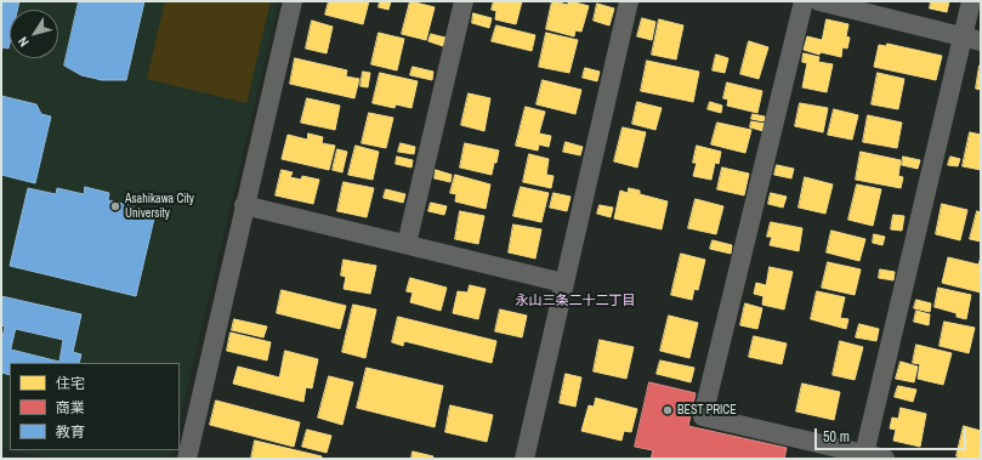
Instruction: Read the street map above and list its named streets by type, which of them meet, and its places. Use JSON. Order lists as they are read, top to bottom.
{
  "districts": ["永山三条二十二丁目"],
  "places": ["Asahikawa City University", "BEST PRICE"],
  "legend": ["住宅", "商業", "教育"],
  "scale_bar": "50 m",
  "north": "bottom left"
}
